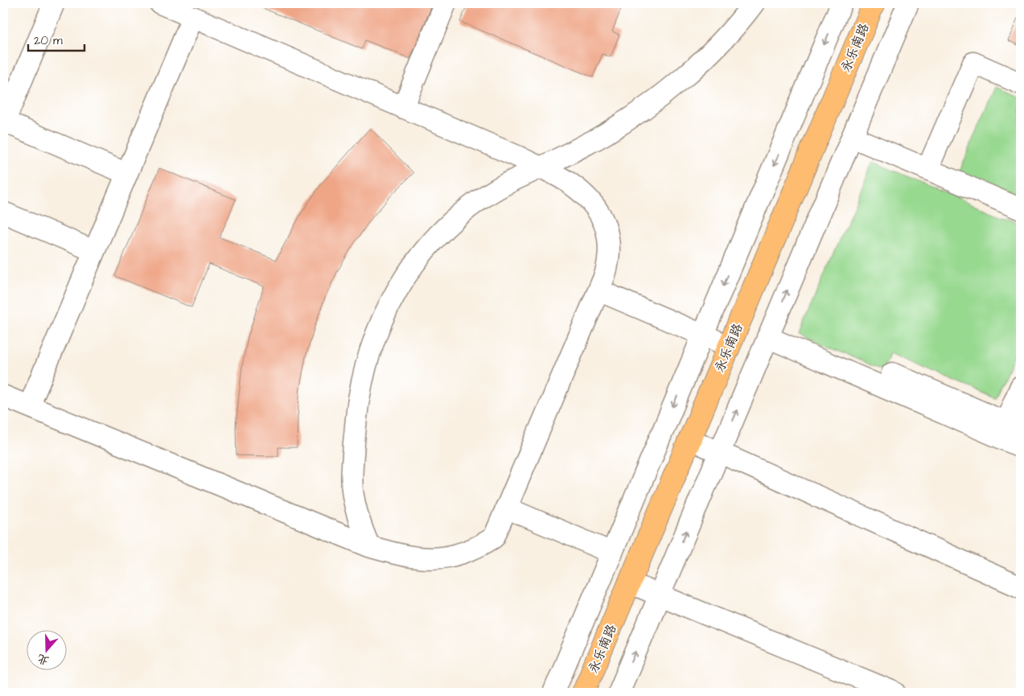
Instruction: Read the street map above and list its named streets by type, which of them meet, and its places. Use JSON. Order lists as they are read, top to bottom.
{
  "streets": {
    "main road": ["永乐南路"]
  },
  "scale_bar": "20 m",
  "north": "bottom"
}
